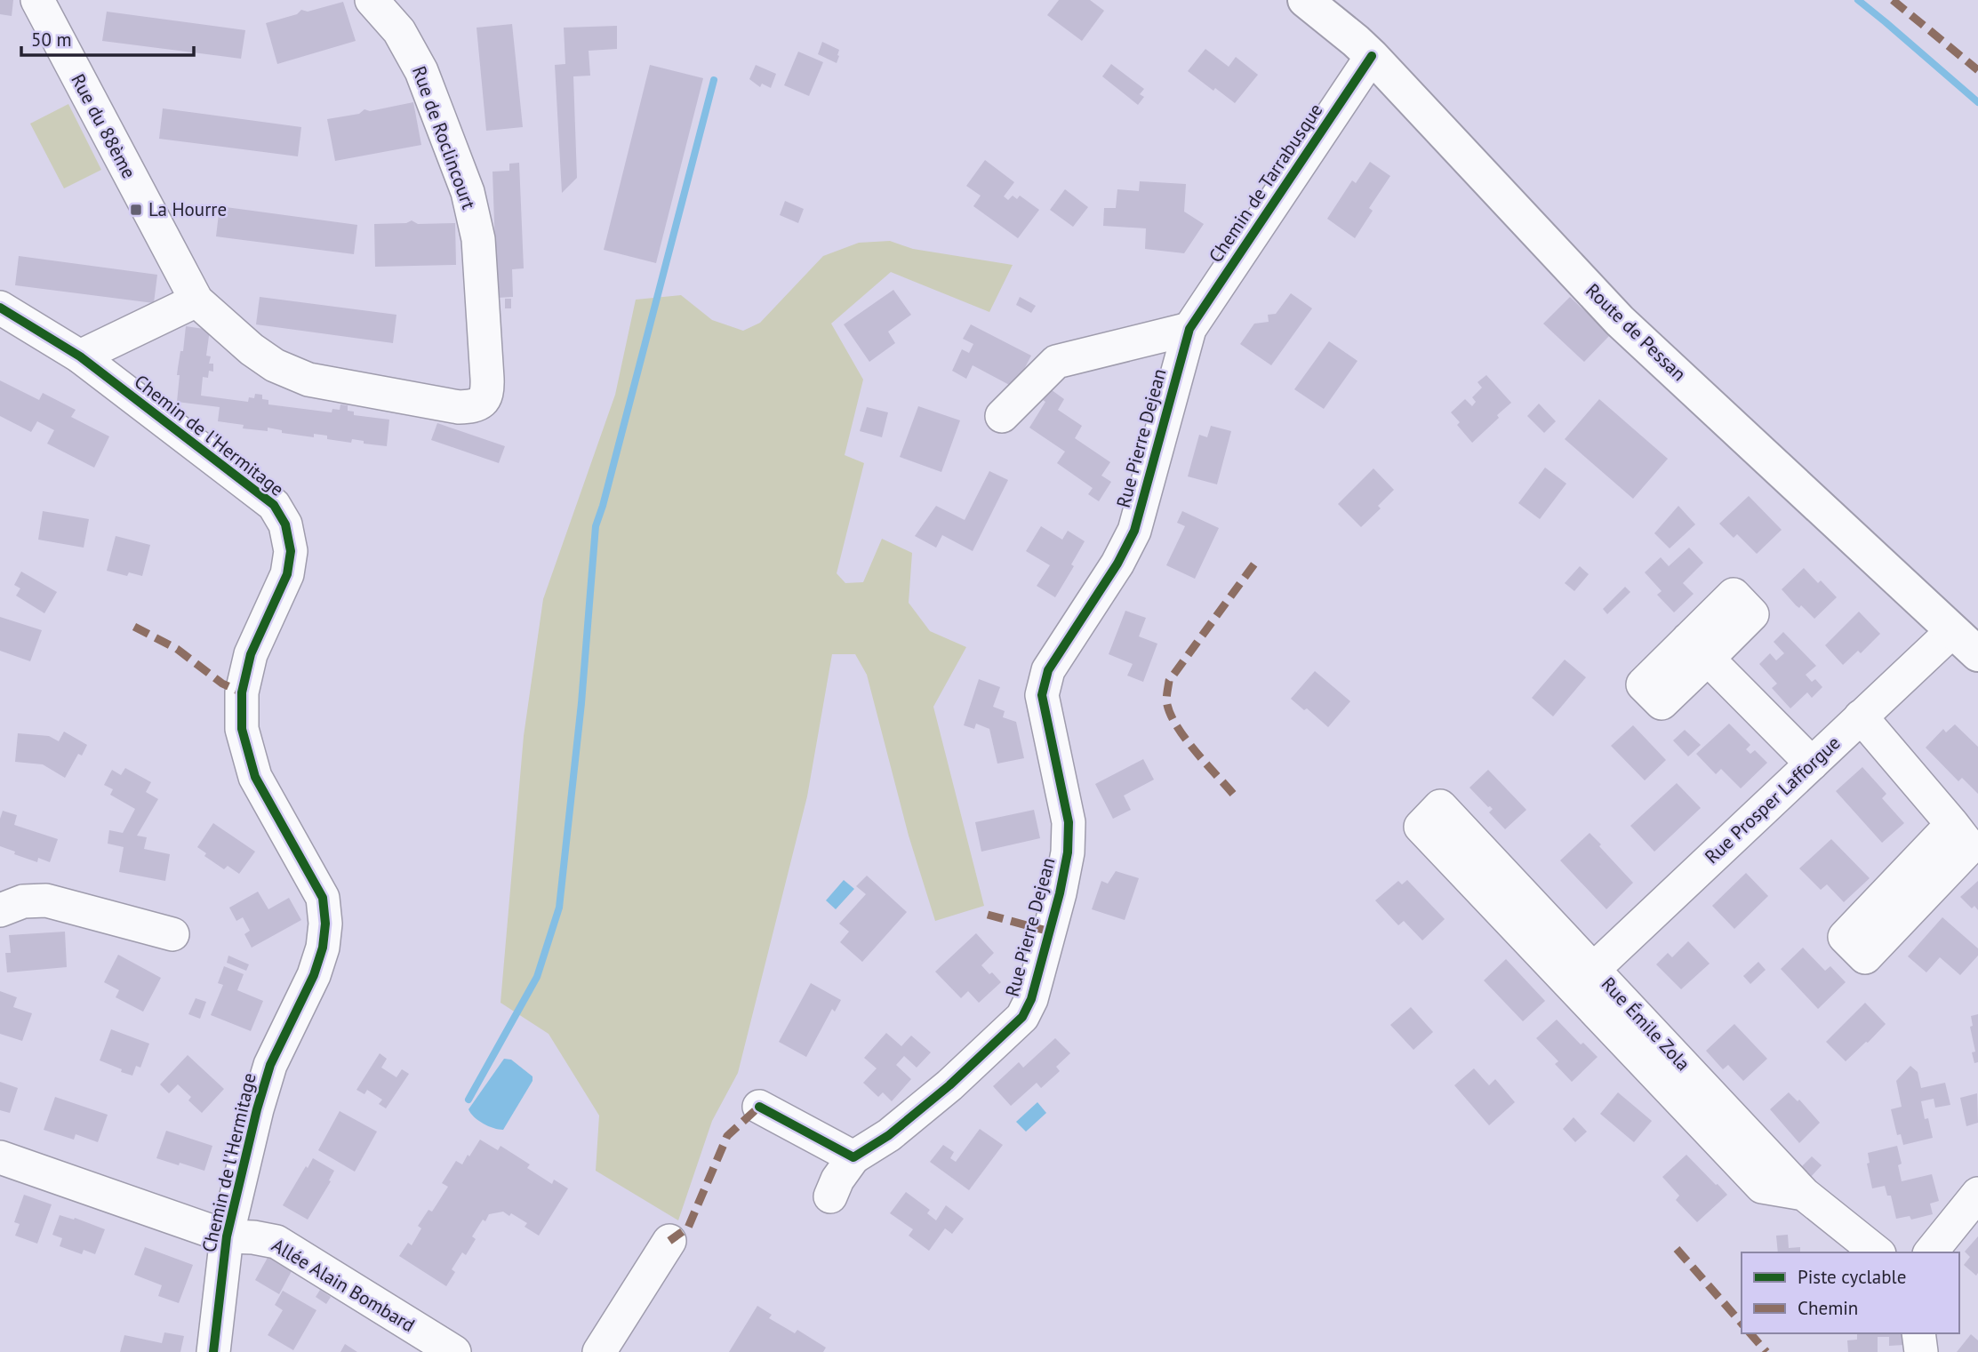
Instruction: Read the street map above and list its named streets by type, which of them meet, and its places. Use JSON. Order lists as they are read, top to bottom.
{
  "streets": {
    "main road": ["Route de Pessan"],
    "street": [
      "Rue du 88ème",
      "Rue de Roclincourt",
      "Chemin de Tarrabusque",
      "Chemin de l'Hermitage",
      "Rue Pierre Dejean",
      "Rue Prosper Lafforgue",
      "Rue Émile Zola",
      "Allée Alain Bombard"
    ]
  },
  "crossings": [
    ["Rue du 88ème", "Rue de Roclincourt"],
    ["Chemin de Tarrabusque", "Route de Pessan"],
    ["Chemin de Tarrabusque", "Rue Pierre Dejean"],
    ["Route de Pessan", "Rue Prosper Lafforgue"],
    ["Chemin de l'Hermitage", "Allée Alain Bombard"],
    ["Rue Prosper Lafforgue", "Rue Émile Zola"]
  ],
  "places": {
    "transit": ["La Hourre"]
  },
  "legend": ["Piste cyclable", "Chemin"],
  "scale_bar": "50 m"
}
